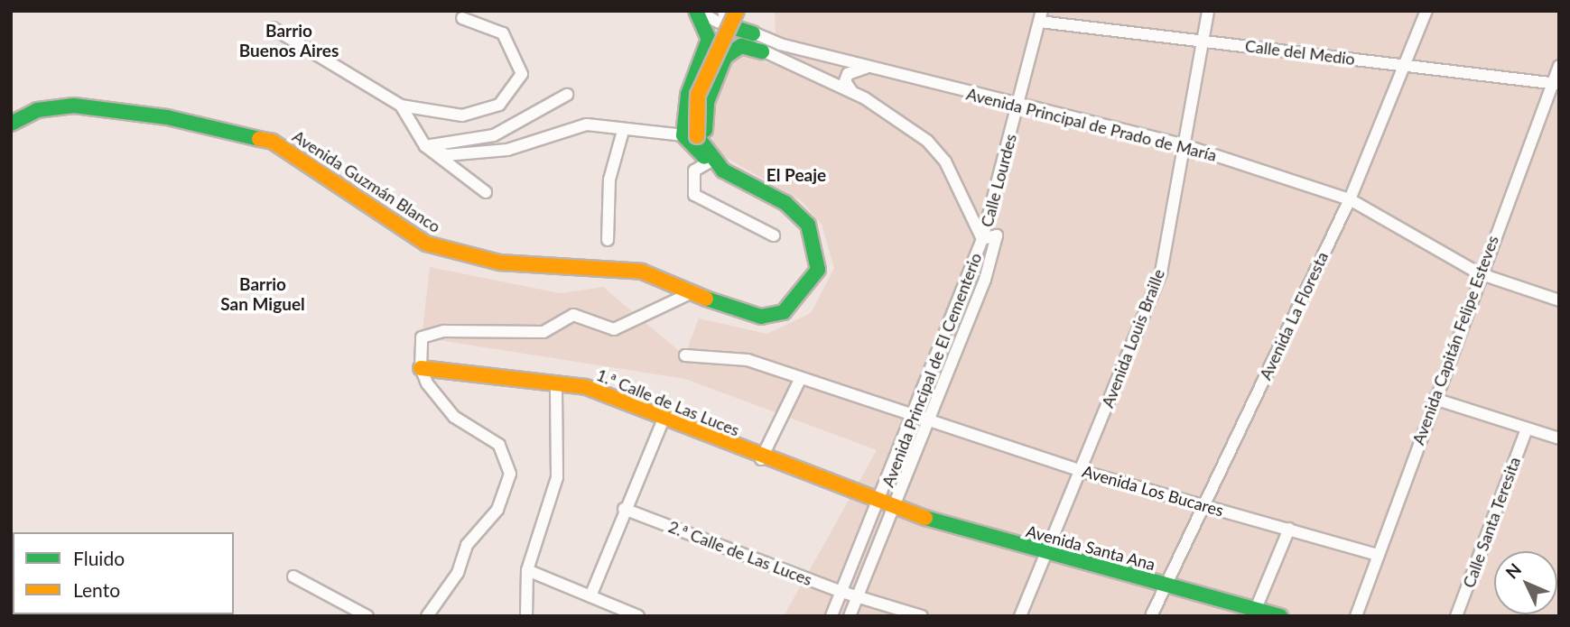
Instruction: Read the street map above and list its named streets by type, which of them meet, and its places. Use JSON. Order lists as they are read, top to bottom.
{
  "streets": {
    "street": [
      "Calle del Medio",
      "Avenida Principal de Prado de María",
      "Calle Lourdes",
      "Avenida Guzmán Blanco",
      "Avenida La Floresta",
      "Avenida Louis Braille",
      "Avenida Capitán Felipe Esteves",
      "Avenida Principal de El Cementerio",
      "1.ª Calle de Las Luces",
      "Avenida Los Bucares",
      "Calle Santa Teresita",
      "Avenida Santa Ana",
      "2.ª Calle de Las Luces"
    ]
  },
  "crossings": [
    ["Calle del Medio", "Calle Lourdes"],
    ["Calle del Medio", "Avenida La Floresta"],
    ["Calle del Medio", "Avenida Louis Braille"],
    ["Calle del Medio", "Avenida Capitán Felipe Esteves"],
    ["Avenida Principal de Prado de María", "Calle Lourdes"],
    ["Avenida Principal de Prado de María", "Avenida La Floresta"],
    ["Avenida Principal de Prado de María", "Avenida Louis Braille"],
    ["Avenida Principal de Prado de María", "Avenida Capitán Felipe Esteves"],
    ["Calle Lourdes", "Avenida Principal de El Cementerio"],
    ["Avenida La Floresta", "Avenida Los Bucares"],
    ["Avenida La Floresta", "Avenida Santa Ana"],
    ["Avenida Louis Braille", "Avenida Los Bucares"],
    ["Avenida Louis Braille", "Avenida Santa Ana"],
    ["Avenida Capitán Felipe Esteves", "Avenida Los Bucares"],
    ["Avenida Principal de El Cementerio", "1.ª Calle de Las Luces"],
    ["Avenida Principal de El Cementerio", "Avenida Los Bucares"],
    ["Avenida Principal de El Cementerio", "Avenida Santa Ana"],
    ["Avenida Principal de El Cementerio", "2.ª Calle de Las Luces"],
    ["1.ª Calle de Las Luces", "Avenida Santa Ana"]
  ],
  "districts": ["Barrio Buenos Aires", "El Peaje", "Barrio San Miguel"],
  "legend": ["Fluido", "Lento"],
  "north": "top left"
}
